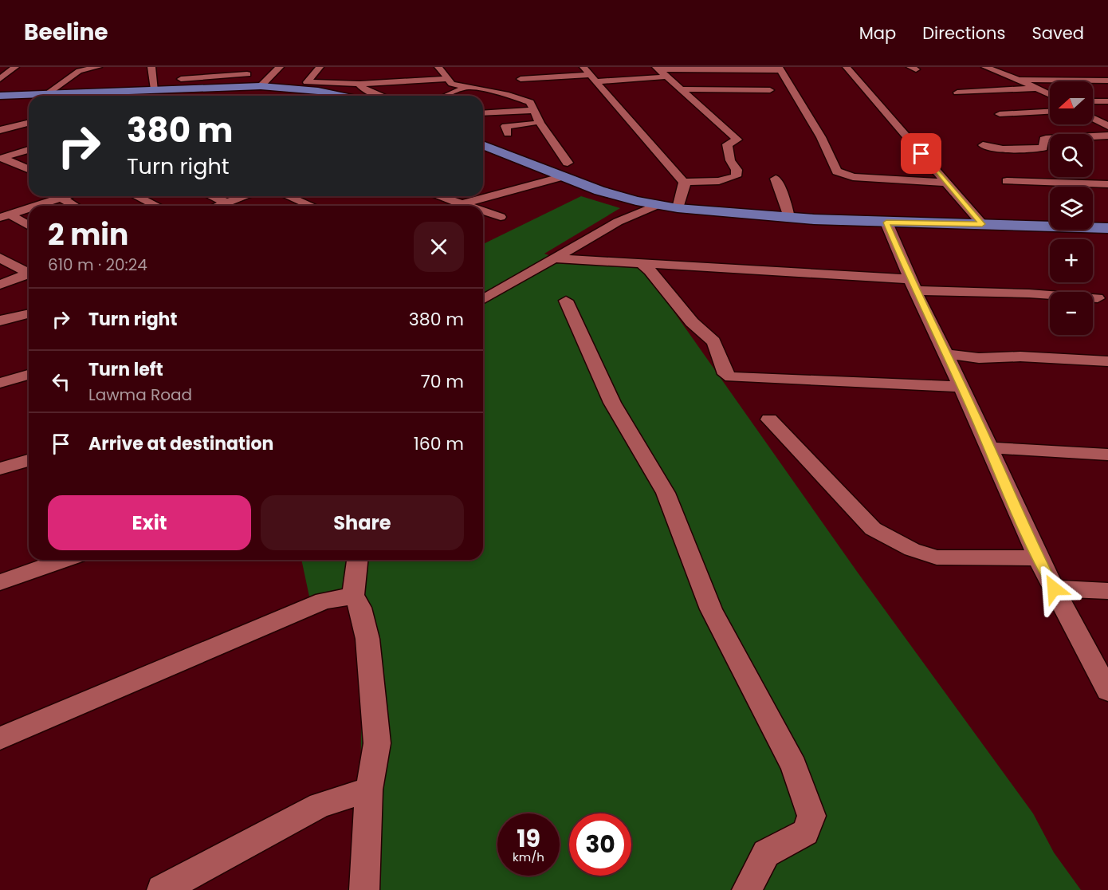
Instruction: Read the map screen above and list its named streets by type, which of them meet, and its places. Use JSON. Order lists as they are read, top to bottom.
{
  "north": "left",
  "page": {
    "header": "Beeline",
    "nav": ["Map", "Directions", "Saved"],
    "map_buttons": ["+", "−"],
    "turn": ["380 m", "Turn right"],
    "heading": ["2 min", "610 m · 20:24"],
    "list": [
      {
        "name": "Turn right",
        "value": "380 m"
      },
      {
        "name": "Turn left",
        "note": "Lawma Road",
        "value": "70 m"
      },
      {
        "name": "Arrive at destination",
        "value": "160 m"
      }
    ],
    "buttons": ["Exit", "Share"],
    "speed": "19 km/h",
    "limit": "30"
  }
}
